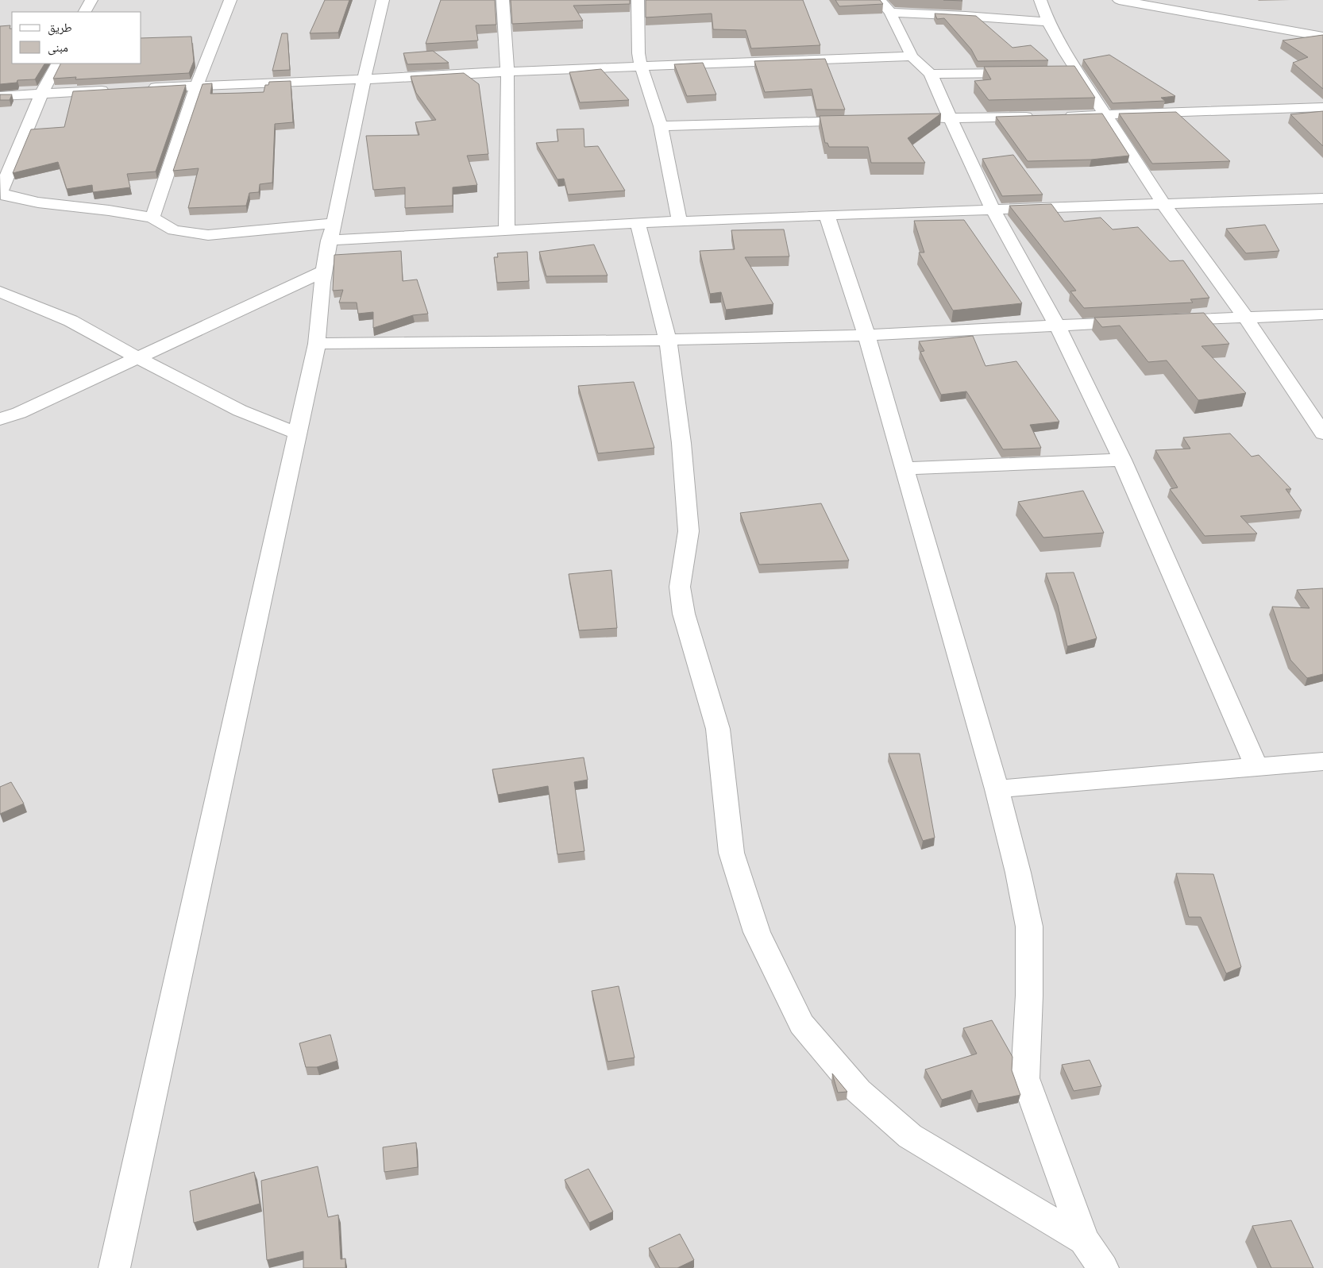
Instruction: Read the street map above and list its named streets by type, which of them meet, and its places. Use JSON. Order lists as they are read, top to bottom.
{
  "legend": ["طريق", "مبنى"]
}
